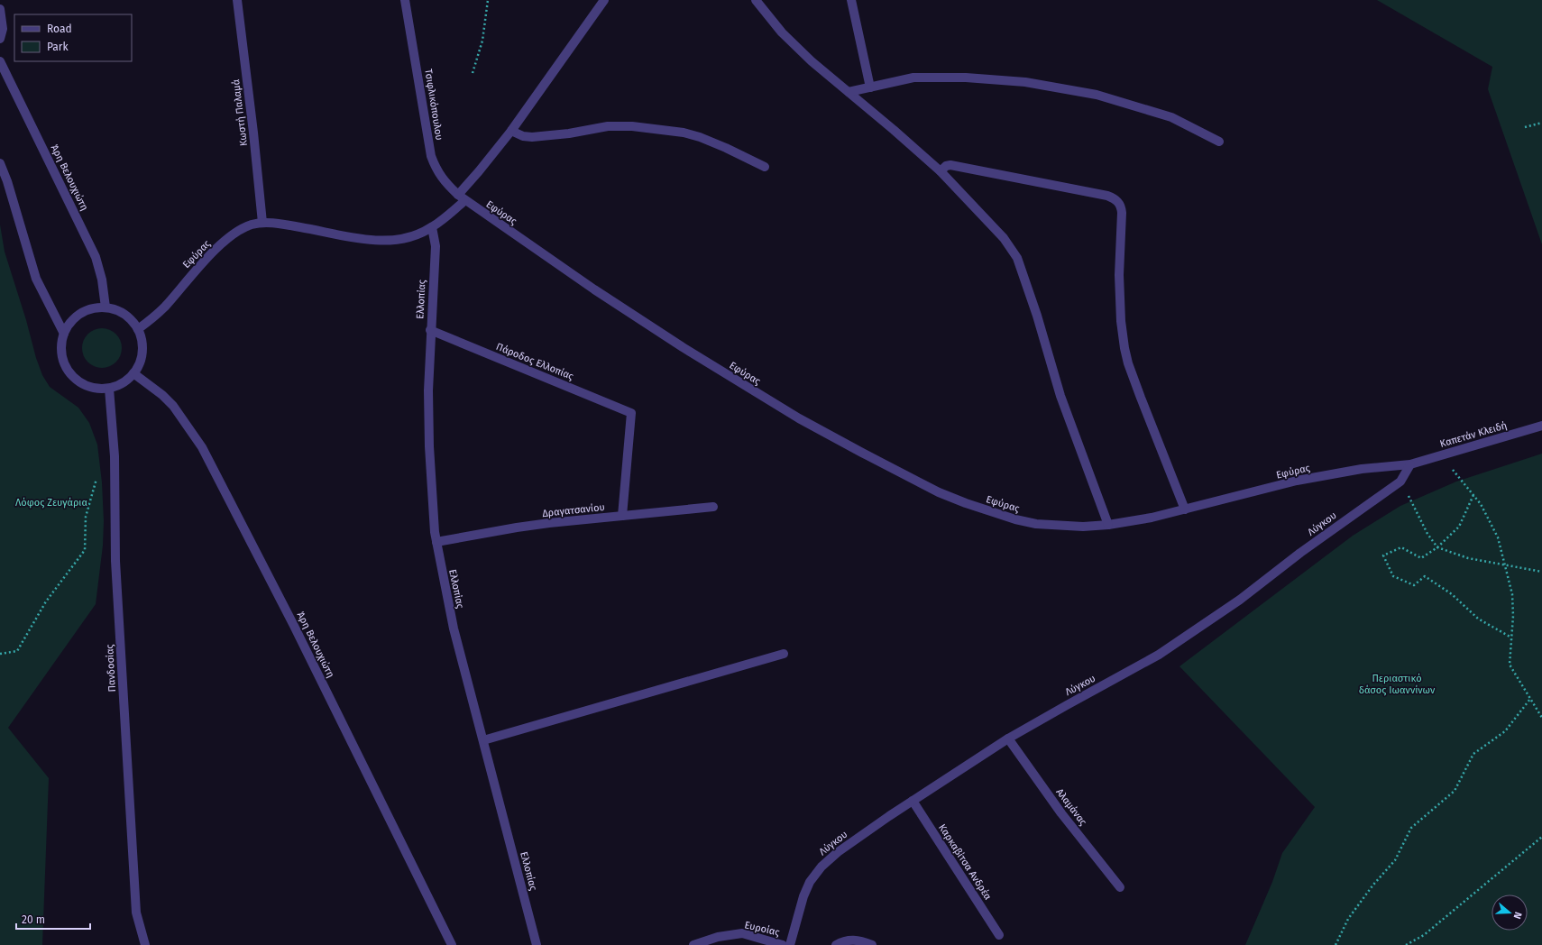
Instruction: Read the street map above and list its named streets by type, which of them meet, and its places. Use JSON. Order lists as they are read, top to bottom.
{
  "streets": {
    "street": [
      "Τσιφλικόπουλου",
      "Κωστή Παλαμά",
      "Άρη Βελουχιώτη",
      "Εφύρας",
      "Ελλοπίας",
      "Πάροδος Ελλοπίας",
      "Καπετάν Κλειδή",
      "Δραγατσανίου",
      "Λύγκου",
      "Πανδοσίας",
      "Αλαμάνας",
      "Καρκαβίτσα Ανδρέα",
      "Ευροίας"
    ]
  },
  "crossings": [
    ["Τσιφλικόπουλου", "Εφύρας"],
    ["Κωστή Παλαμά", "Εφύρας"],
    ["Άρη Βελουχιώτη", "Εφύρας"],
    ["Άρη Βελουχιώτη", "Πανδοσίας"],
    ["Εφύρας", "Ελλοπίας"],
    ["Εφύρας", "Καπετάν Κλειδή"],
    ["Εφύρας", "Λύγκου"],
    ["Εφύρας", "Πανδοσίας"],
    ["Ελλοπίας", "Πάροδος Ελλοπίας"],
    ["Ελλοπίας", "Δραγατσανίου"],
    ["Πάροδος Ελλοπίας", "Δραγατσανίου"],
    ["Καπετάν Κλειδή", "Λύγκου"],
    ["Λύγκου", "Αλαμάνας"],
    ["Λύγκου", "Καρκαβίτσα Ανδρέα"]
  ],
  "parks": ["Λόφος Ζευγάρια", "Περιαστικό δάσος Ιωαννίνων"],
  "legend": ["Road", "Park"],
  "scale_bar": "20 m",
  "north": "right"
}
